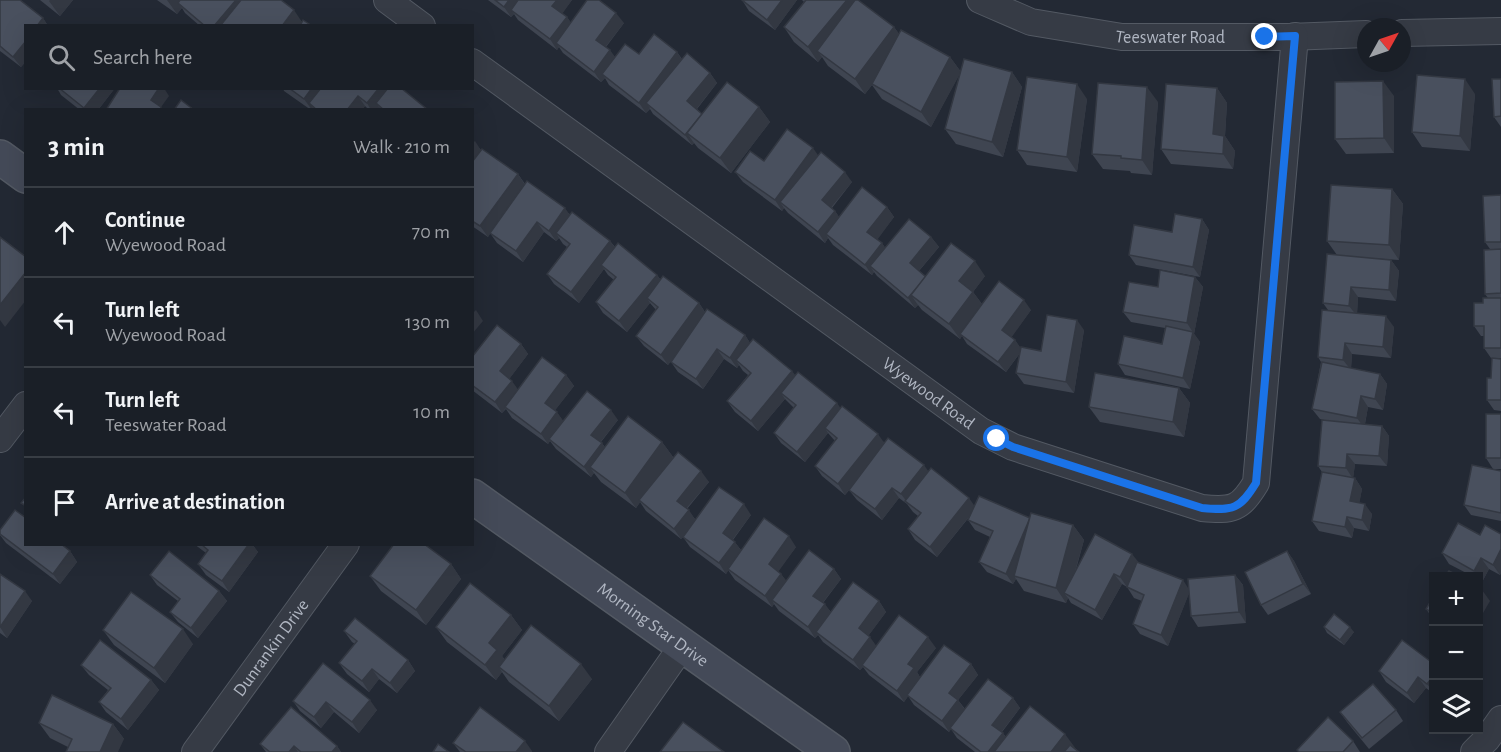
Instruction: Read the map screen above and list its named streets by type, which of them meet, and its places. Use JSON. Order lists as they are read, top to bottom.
{
  "streets": {
    "street": [
      "Teeswater Road",
      "Wyewood Road",
      "Morning Star Drive",
      "Dunrankin Drive"
    ]
  },
  "crossings": [
    ["Teeswater Road", "Wyewood Road"]
  ],
  "north": "top right",
  "page": {
    "search": "Search here",
    "heading": ["3 min", "Walk · 210 m"],
    "list": [
      ["Continue", "Wyewood Road", "70 m"],
      ["Turn left", "Wyewood Road", "130 m"],
      ["Turn left", "Teeswater Road", "10 m"],
      "Arrive at destination"
    ],
    "map_buttons": ["+", "−"]
  }
}
